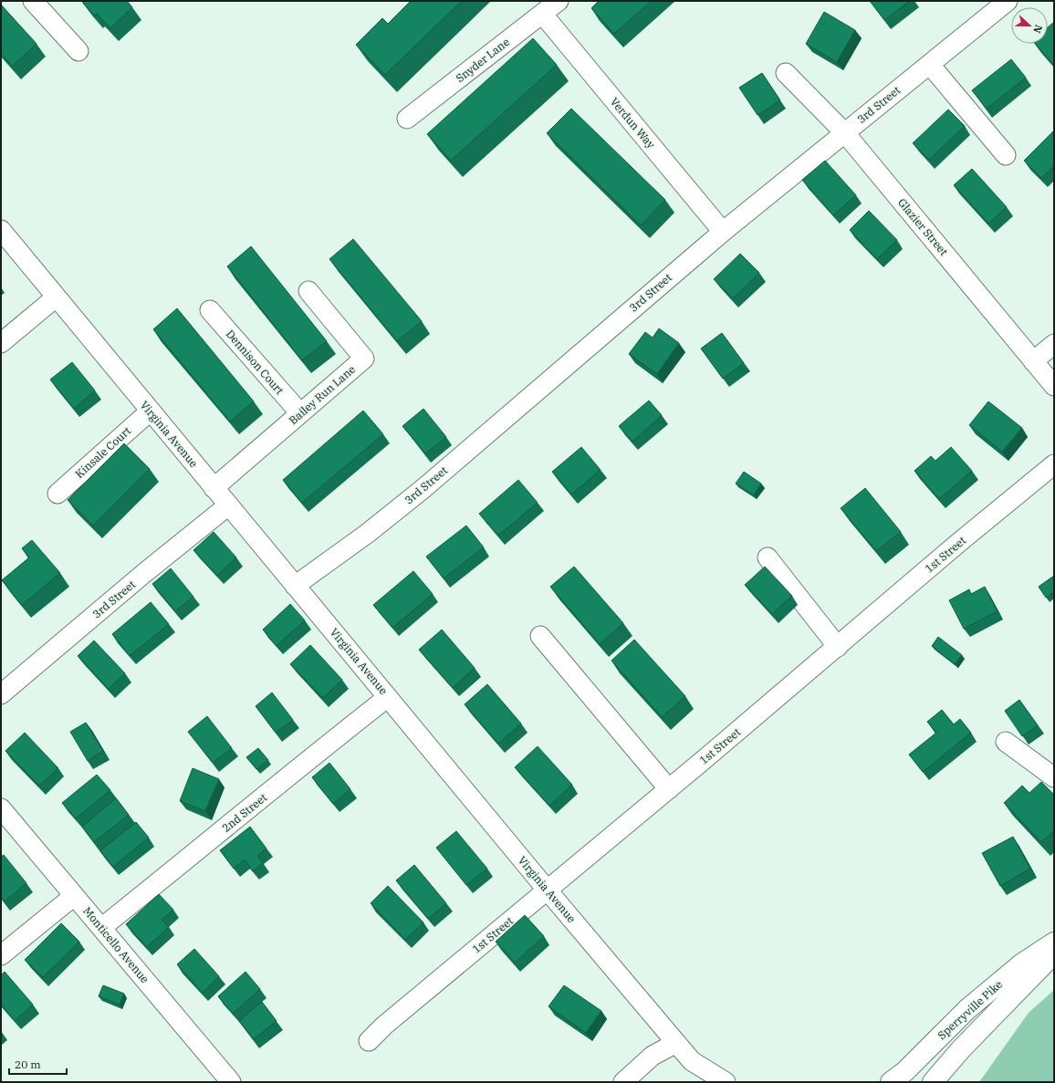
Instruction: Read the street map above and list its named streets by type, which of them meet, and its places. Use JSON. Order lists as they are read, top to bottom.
{
  "streets": {
    "main road": ["Sperryville Pike"],
    "street": [
      "Snyder Lane",
      "3rd Street",
      "Verdun Way",
      "Glazier Street",
      "Dennison Court",
      "Bailey Run Lane",
      "Virginia Avenue",
      "Kinsale Court",
      "1st Street",
      "2nd Street",
      "Monticello Avenue"
    ]
  },
  "crossings": [
    ["Snyder Lane", "Verdun Way"],
    ["3rd Street", "Verdun Way"],
    ["3rd Street", "Glazier Street"],
    ["3rd Street", "Virginia Avenue"],
    ["Dennison Court", "Bailey Run Lane"],
    ["Bailey Run Lane", "Virginia Avenue"],
    ["Virginia Avenue", "Kinsale Court"],
    ["Virginia Avenue", "1st Street"],
    ["Virginia Avenue", "2nd Street"],
    ["2nd Street", "Monticello Avenue"]
  ],
  "scale_bar": "20 m",
  "north": "right"
}
